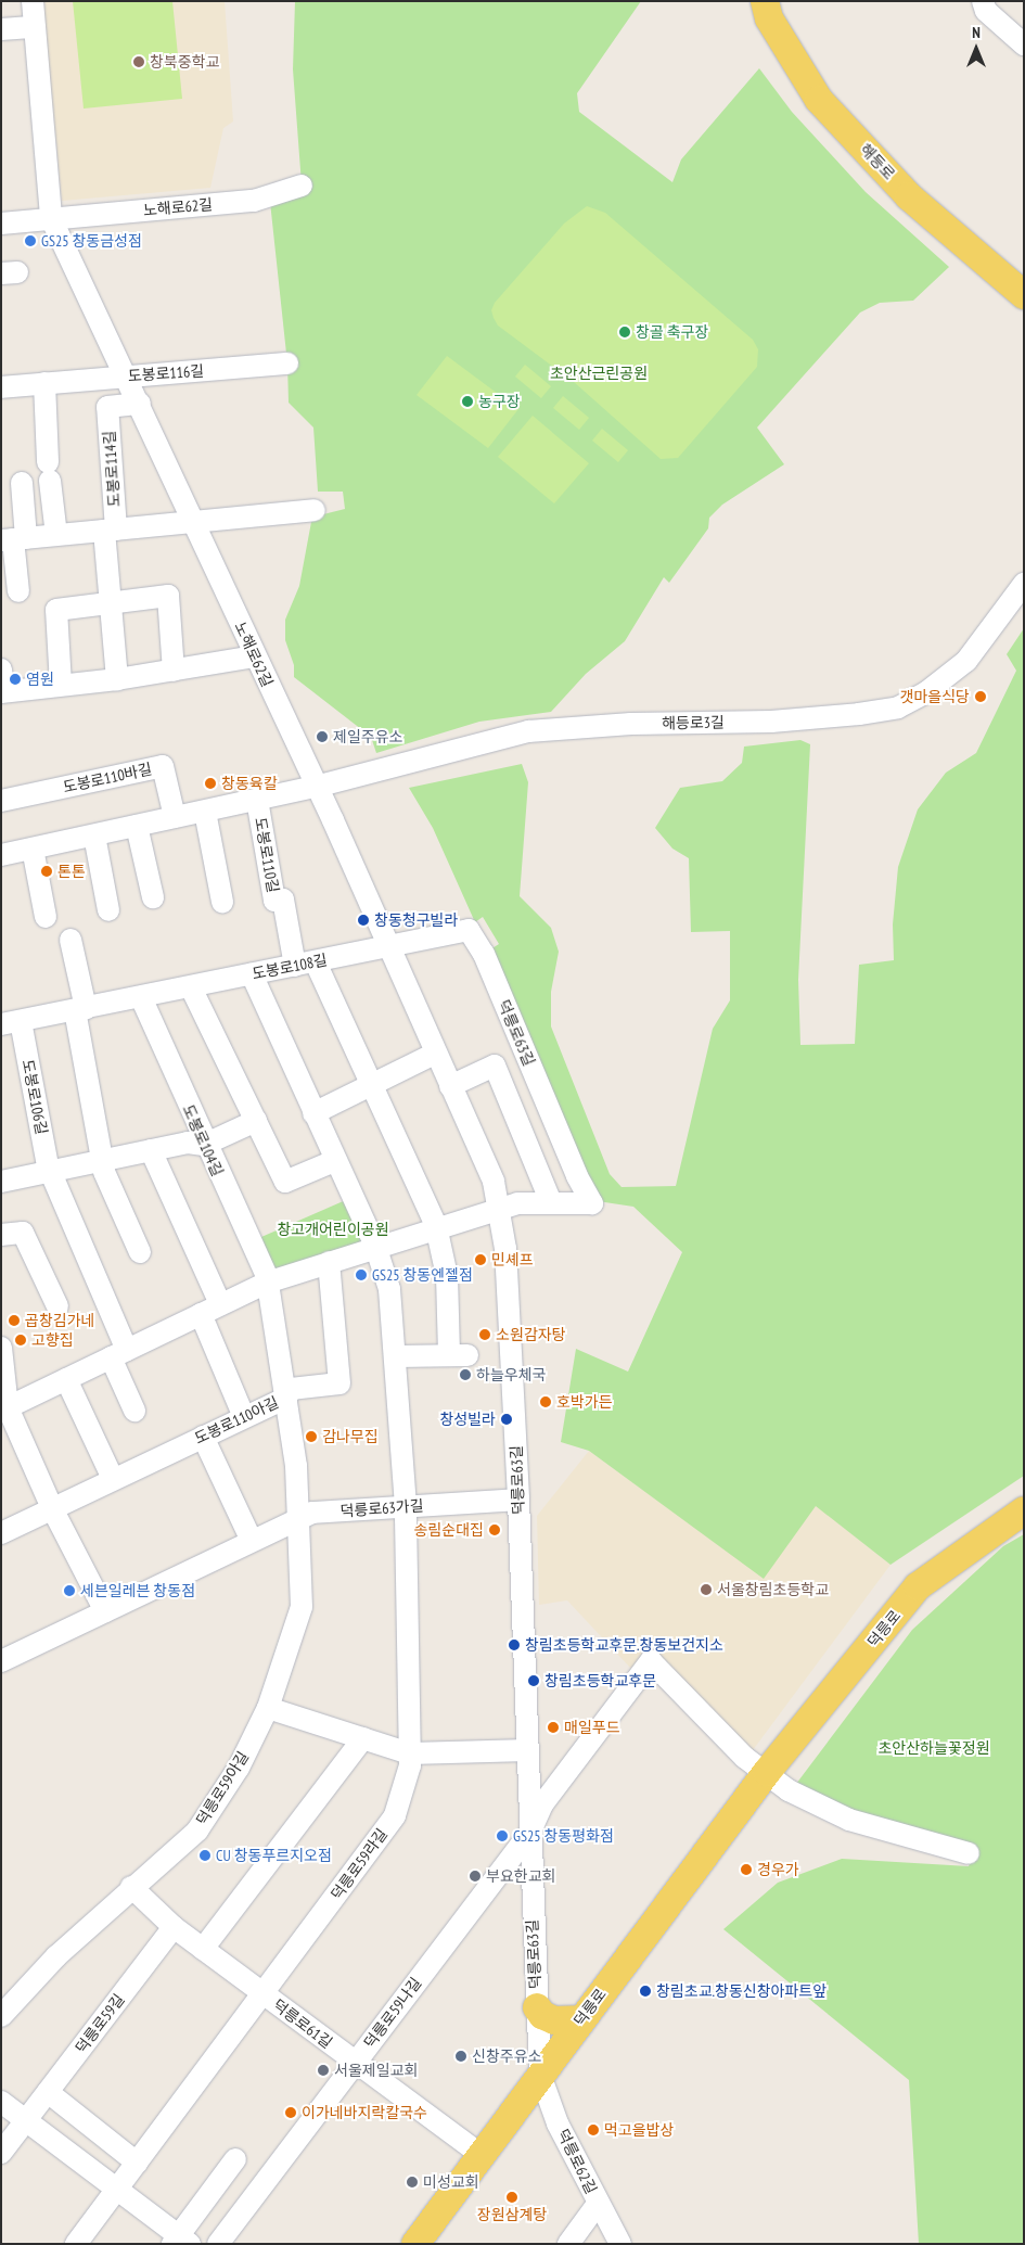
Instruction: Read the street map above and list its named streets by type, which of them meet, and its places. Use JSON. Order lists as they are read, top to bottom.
{
  "streets": {
    "main road": ["해등로", "덕릉로"],
    "street": [
      "노해로62길",
      "도봉로116길",
      "도봉로114길",
      "해등로3길",
      "도봉로110바길",
      "도봉로110길",
      "도봉로108길",
      "덕릉로63길",
      "도봉로106길",
      "도봉로104길",
      "도봉로110아길",
      "덕릉로63가길",
      "덕릉로59아길",
      "덕릉로59라길",
      "덕릉로59나길",
      "덕릉로59길",
      "덕릉로61길",
      "덕릉로62길"
    ]
  },
  "crossings": [
    ["노해로62길", "도봉로116길"],
    ["노해로62길", "도봉로114길"],
    ["노해로62길", "해등로3길"],
    ["노해로62길", "도봉로110길"],
    ["노해로62길", "덕릉로63길"],
    ["해등로3길", "도봉로110길"],
    ["해등로3길", "덕릉로63길"],
    ["도봉로110바길", "도봉로110길"],
    ["도봉로110길", "도봉로108길"],
    ["도봉로110길", "덕릉로63길"],
    ["도봉로108길", "덕릉로63길"],
    ["도봉로108길", "도봉로106길"],
    ["도봉로108길", "도봉로104길"],
    ["덕릉로63길", "덕릉로63가길"],
    ["덕릉로63길", "덕릉로"],
    ["덕릉로63길", "덕릉로59나길"],
    ["덕릉로63길", "덕릉로62길"],
    ["도봉로104길", "도봉로110아길"],
    ["도봉로104길", "덕릉로63가길"],
    ["도봉로104길", "덕릉로59아길"],
    ["덕릉로63가길", "덕릉로59아길"],
    ["덕릉로63가길", "덕릉로59라길"],
    ["덕릉로", "덕릉로61길"],
    ["덕릉로", "덕릉로62길"],
    ["덕릉로59아길", "덕릉로61길"],
    ["덕릉로59라길", "덕릉로61길"],
    ["덕릉로59나길", "덕릉로61길"],
    ["덕릉로59길", "덕릉로61길"]
  ],
  "parks": ["초안산근린공원", "창고개어린이공원", "초안산하늘꽃정원"],
  "places": [
    "창북중학교",
    "GS25 창동금성점",
    "창골 축구장",
    "농구장",
    "염원",
    "갯마을식당",
    "제일주유소",
    "창동육칼",
    "톤톤",
    "창동청구빌라",
    "민셰프",
    "GS25 창동엔젤점",
    "곱창김가네",
    "소원감자탕",
    "고향집",
    "하늘우체국",
    "호박가든",
    "창성빌라",
    "감나무집",
    "송림순대집",
    "서울창림초등학교",
    "세븐일레븐 창동점",
    "창림초등학교후문.창동보건지소",
    "창림초등학교후문",
    "매일푸드",
    "GS25 창동평화점",
    "CU 창동푸르지오점",
    "경우가",
    "부요한교회",
    "창림초교.창동신창아파트앞",
    "신창주유소",
    "서울제일교회",
    "이가네바지락칼국수",
    "먹고을밥상",
    "미성교회",
    "장원삼계탕"
  ],
  "north": "top"
}
